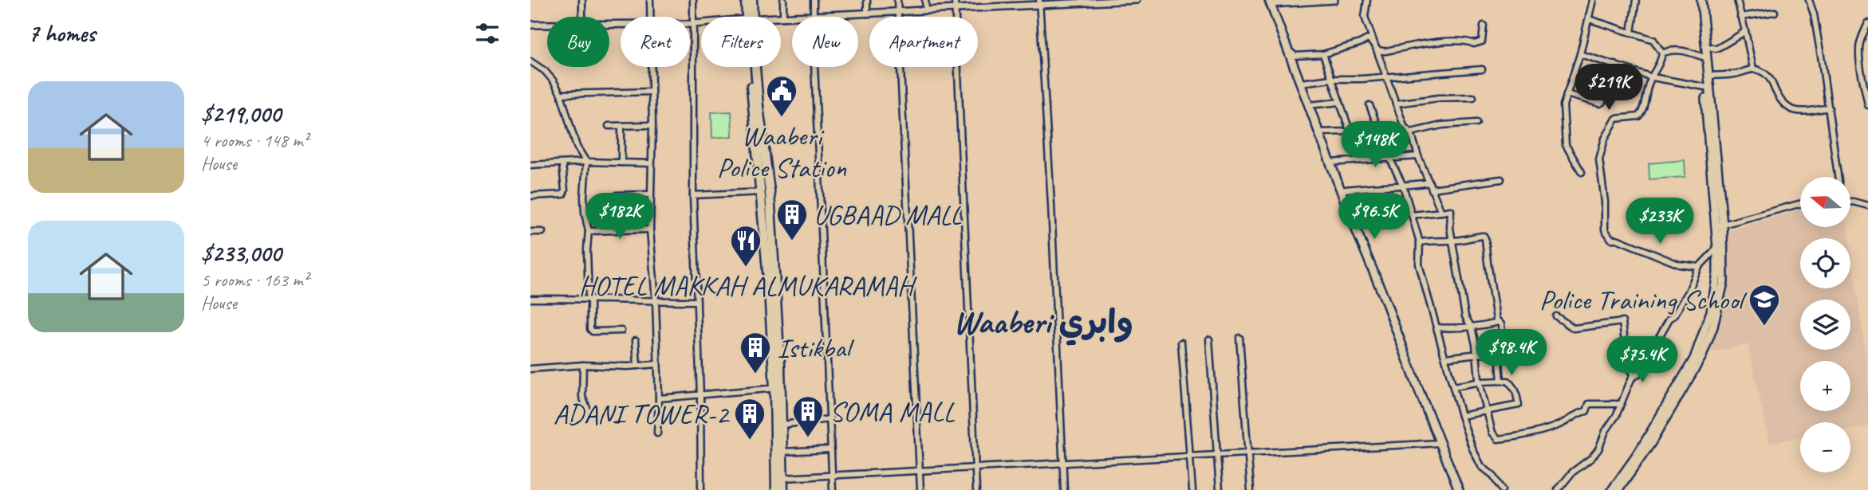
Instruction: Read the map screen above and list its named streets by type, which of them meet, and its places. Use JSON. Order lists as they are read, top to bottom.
{
  "districts": ["Waaberi وابري"],
  "places": {
    "public building": ["Waaberi Police Station"],
    "building": [
      "UGBAAD MALL",
      "Istikbal",
      "SOMA MALL",
      "ADANI TOWER-2"
    ],
    "restaurant": ["HOTEL MAKKAH ALMUKARAMAH"],
    "school or university": ["Police Training School"]
  },
  "north": "left",
  "page": {
    "heading": "7 homes",
    "chip": [
      "Buy",
      "Rent",
      "Filters",
      "New",
      "Apartment"
    ],
    "price": [
      "$219K",
      "$148K",
      "$182K",
      "$96.5K",
      "$233K",
      "$98.4K",
      "$75.4K"
    ],
    "list": [
      {
        "name": "$219,000",
        "note": "4 rooms · 148 m² · House"
      },
      {
        "name": "$233,000",
        "note": "5 rooms · 163 m² · House"
      }
    ],
    "map_buttons": ["+", "−"]
  }
}
